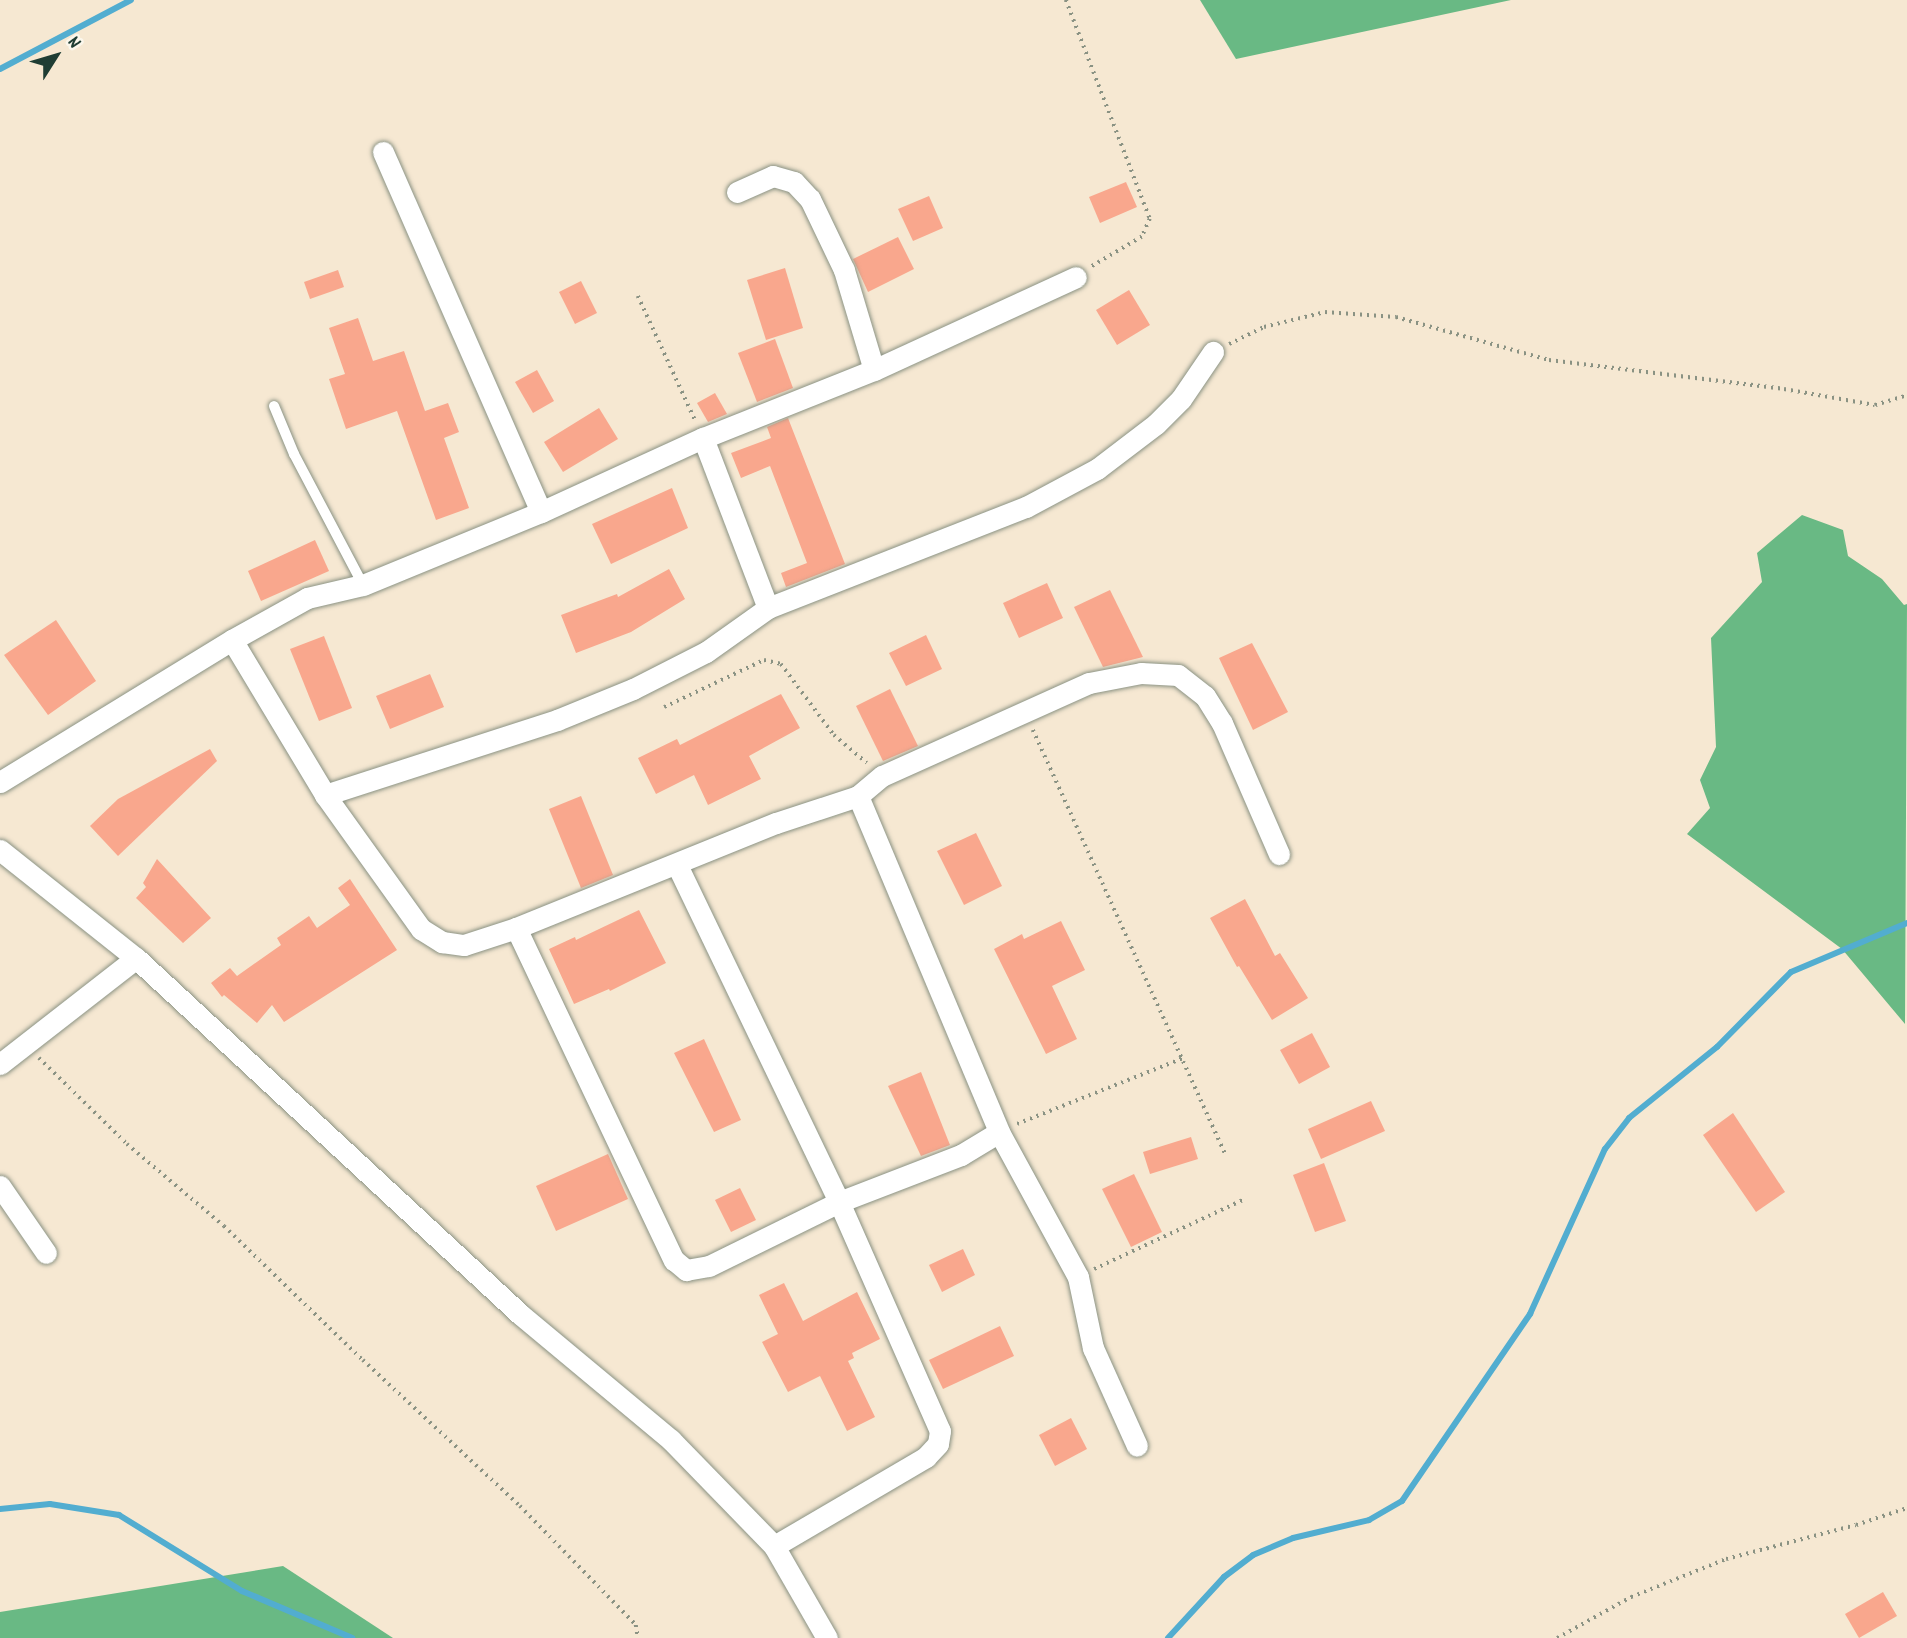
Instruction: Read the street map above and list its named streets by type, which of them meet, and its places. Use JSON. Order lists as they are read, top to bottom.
{
  "north": "top right"
}
